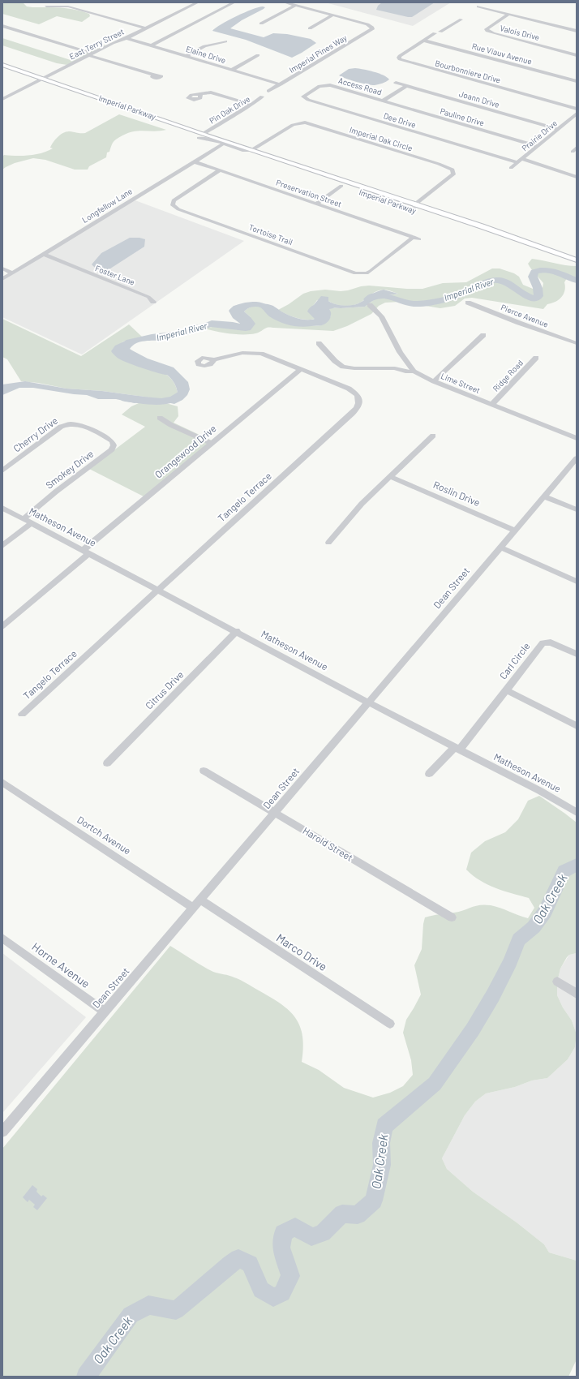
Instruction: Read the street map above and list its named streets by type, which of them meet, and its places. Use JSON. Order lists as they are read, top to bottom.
{
  "streets": {
    "main road": ["Imperial Parkway"],
    "street": [
      "Valois Drive",
      "East Terry Street",
      "Imperial Pines Way",
      "Rue Viauv Avenue",
      "Elaine Drive",
      "Bourbonniere Drive",
      "Access Road",
      "Joann Drive",
      "Pin Oak Drive",
      "Pauline Drive",
      "Dee Drive",
      "Prairie Drive",
      "Imperial Oak Circle",
      "Preservation Street",
      "Longfellow Lane",
      "Tortoise Trail",
      "Foster Lane",
      "Pierce Avenue",
      "Ridge Road",
      "Lime Street",
      "Cherry Drive",
      "Orangewood Drive",
      "Smokey Drive",
      "Roslin Drive",
      "Tangelo Terrace",
      "Matheson Avenue",
      "Dean Street",
      "Carl Circle",
      "Citrus Drive",
      "Dortch Avenue",
      "Harold Street",
      "Marco Drive",
      "Horne Avenue"
    ]
  },
  "crossings": [
    ["East Terry Street", "Elaine Drive"],
    ["East Terry Street", "Imperial Parkway"],
    ["Imperial Pines Way", "Elaine Drive"],
    ["Rue Viauv Avenue", "Bourbonniere Drive"],
    ["Access Road", "Joann Drive"],
    ["Access Road", "Pauline Drive"],
    ["Access Road", "Dee Drive"],
    ["Joann Drive", "Prairie Drive"],
    ["Imperial Parkway", "Pin Oak Drive"],
    ["Imperial Parkway", "Imperial Oak Circle"],
    ["Imperial Parkway", "Longfellow Lane"],
    ["Pauline Drive", "Prairie Drive"],
    ["Dee Drive", "Prairie Drive"],
    ["Preservation Street", "Longfellow Lane"],
    ["Preservation Street", "Tortoise Trail"],
    ["Longfellow Lane", "Foster Lane"],
    ["Ridge Road", "Lime Street"],
    ["Cherry Drive", "Smokey Drive"],
    ["Orangewood Drive", "Tangelo Terrace"],
    ["Orangewood Drive", "Matheson Avenue"],
    ["Smokey Drive", "Matheson Avenue"],
    ["Roslin Drive", "Dean Street"],
    ["Tangelo Terrace", "Matheson Avenue"],
    ["Matheson Avenue", "Dean Street"],
    ["Matheson Avenue", "Carl Circle"],
    ["Matheson Avenue", "Citrus Drive"],
    ["Dean Street", "Dortch Avenue"],
    ["Dean Street", "Harold Street"],
    ["Dean Street", "Marco Drive"],
    ["Dean Street", "Horne Avenue"]
  ],
  "water": ["Imperial River", "Oak Creek"]
}
